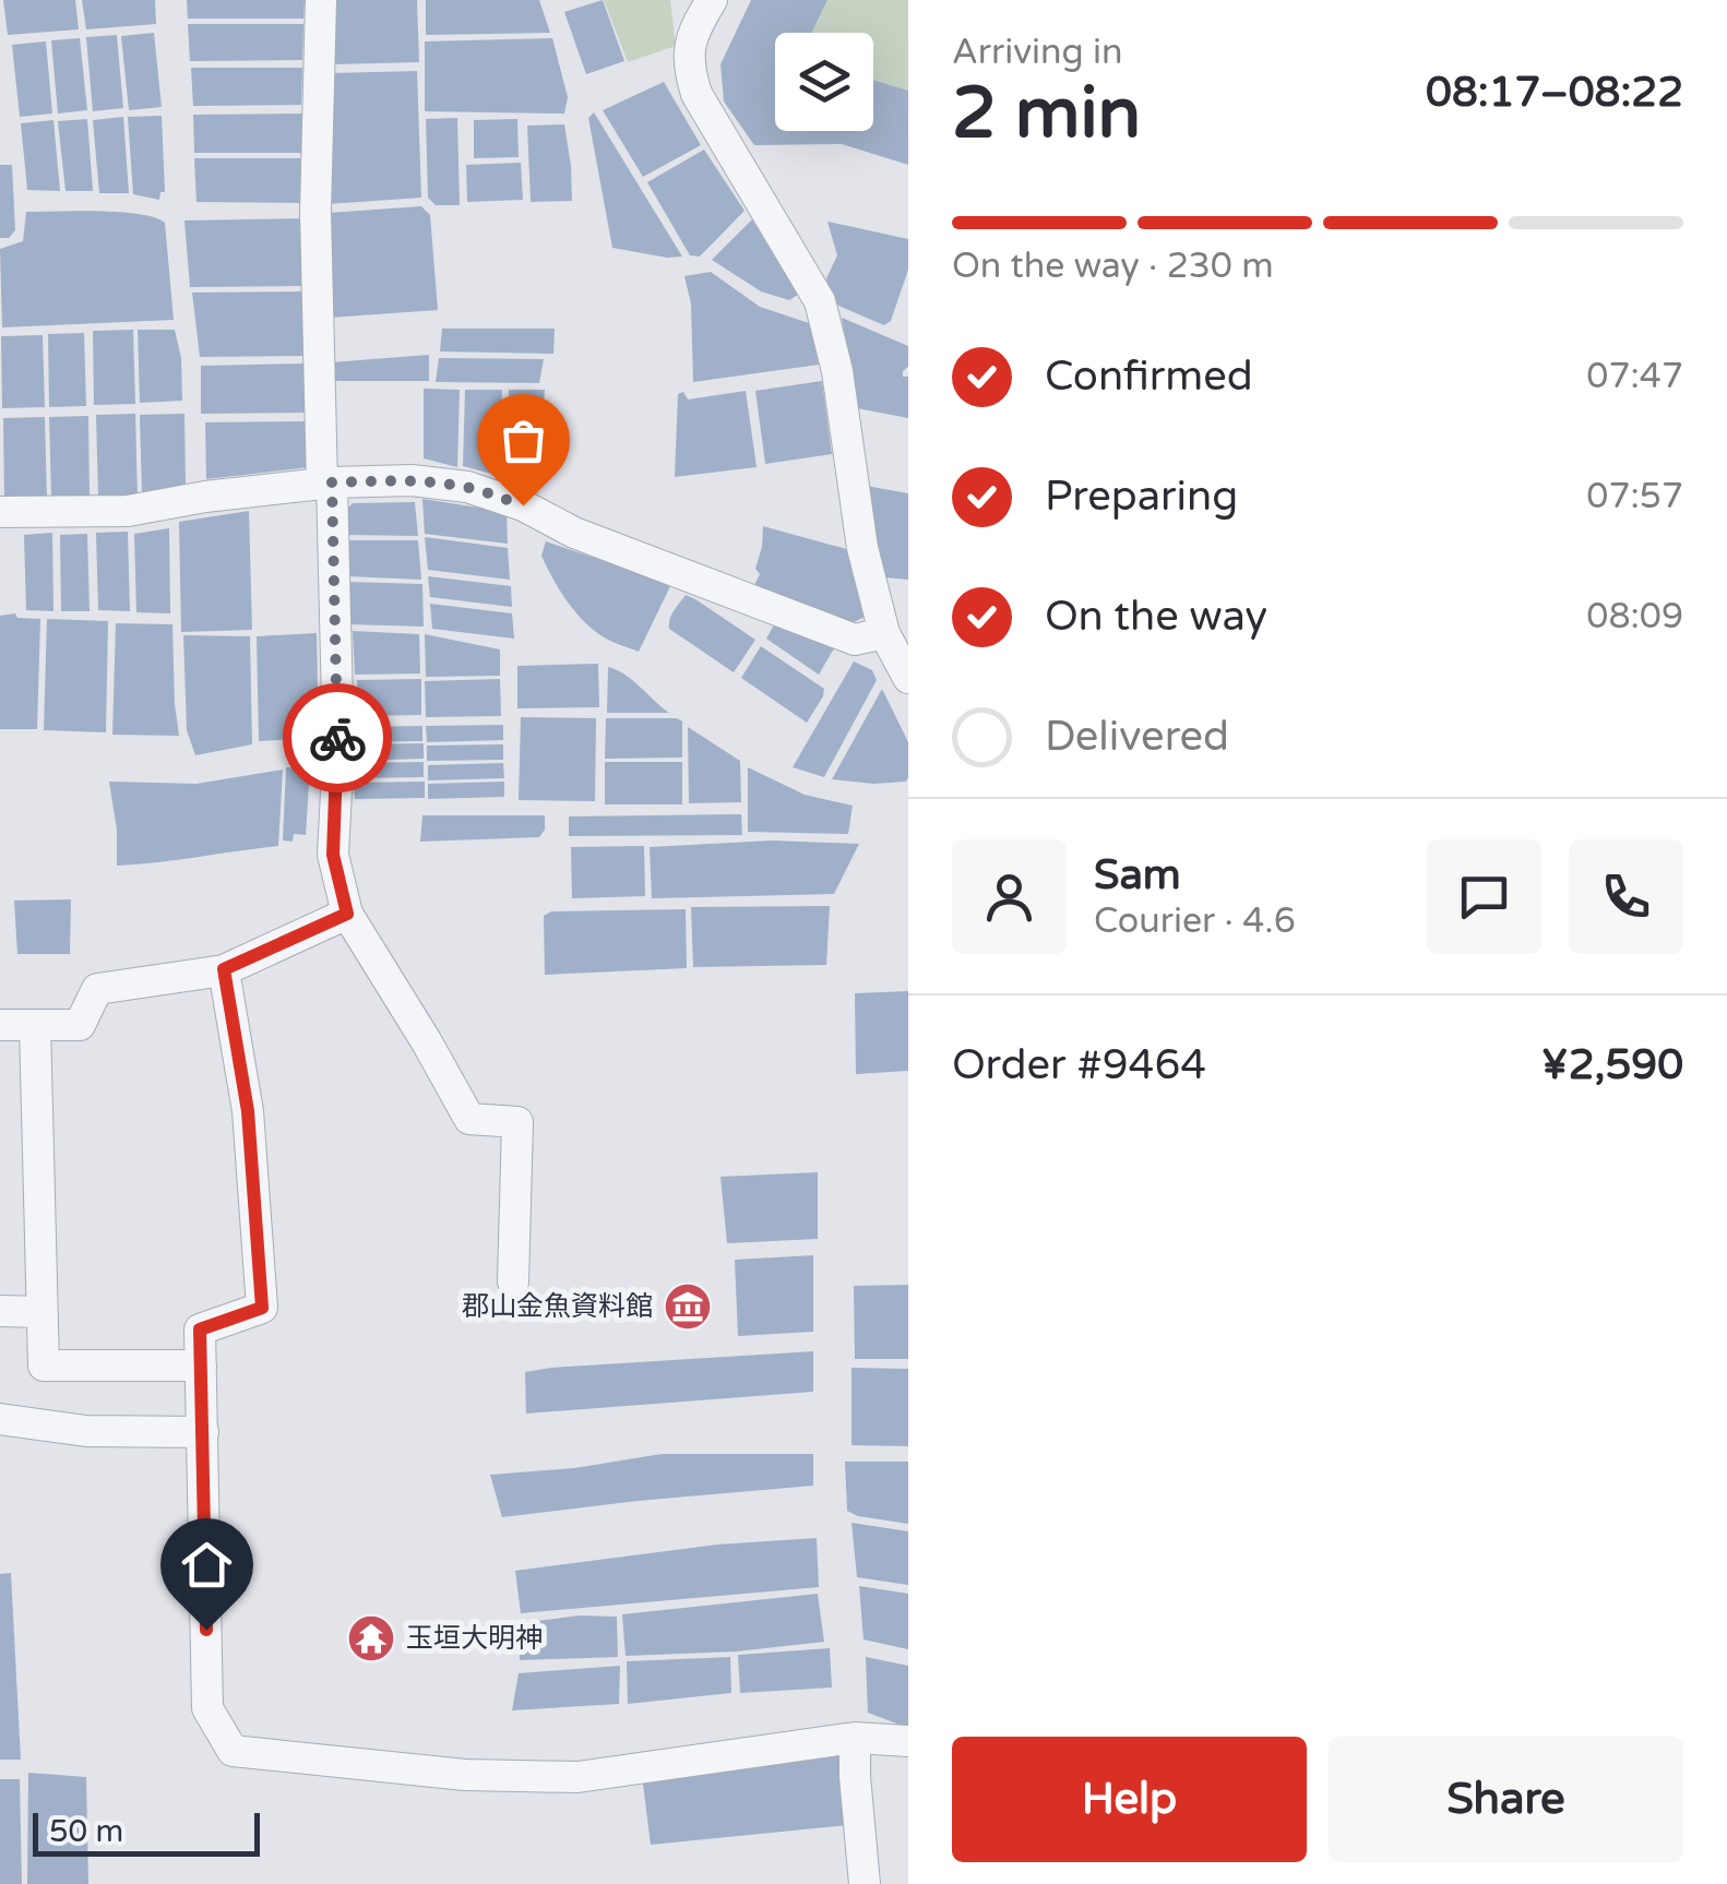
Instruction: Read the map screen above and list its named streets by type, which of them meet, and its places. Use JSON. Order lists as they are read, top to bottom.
{
  "places": {
    "museum": ["郡山金魚資料館"],
    "temple": ["玉垣大明神"]
  },
  "scale_bar": "50 m",
  "page": {
    "heading": ["2 min", "Arriving in", "08:17–08:22"],
    "panel": [
      "Sam",
      "Courier · 4.6",
      "Order #9464",
      "¥2,590"
    ],
    "bar": "On the way · 230 m",
    "list": [
      ["Confirmed", "07:47"],
      ["Preparing", "07:57"],
      ["On the way", "08:09"],
      "Delivered"
    ],
    "buttons": ["Help", "Share"],
    "scale": "50 m"
  }
}
